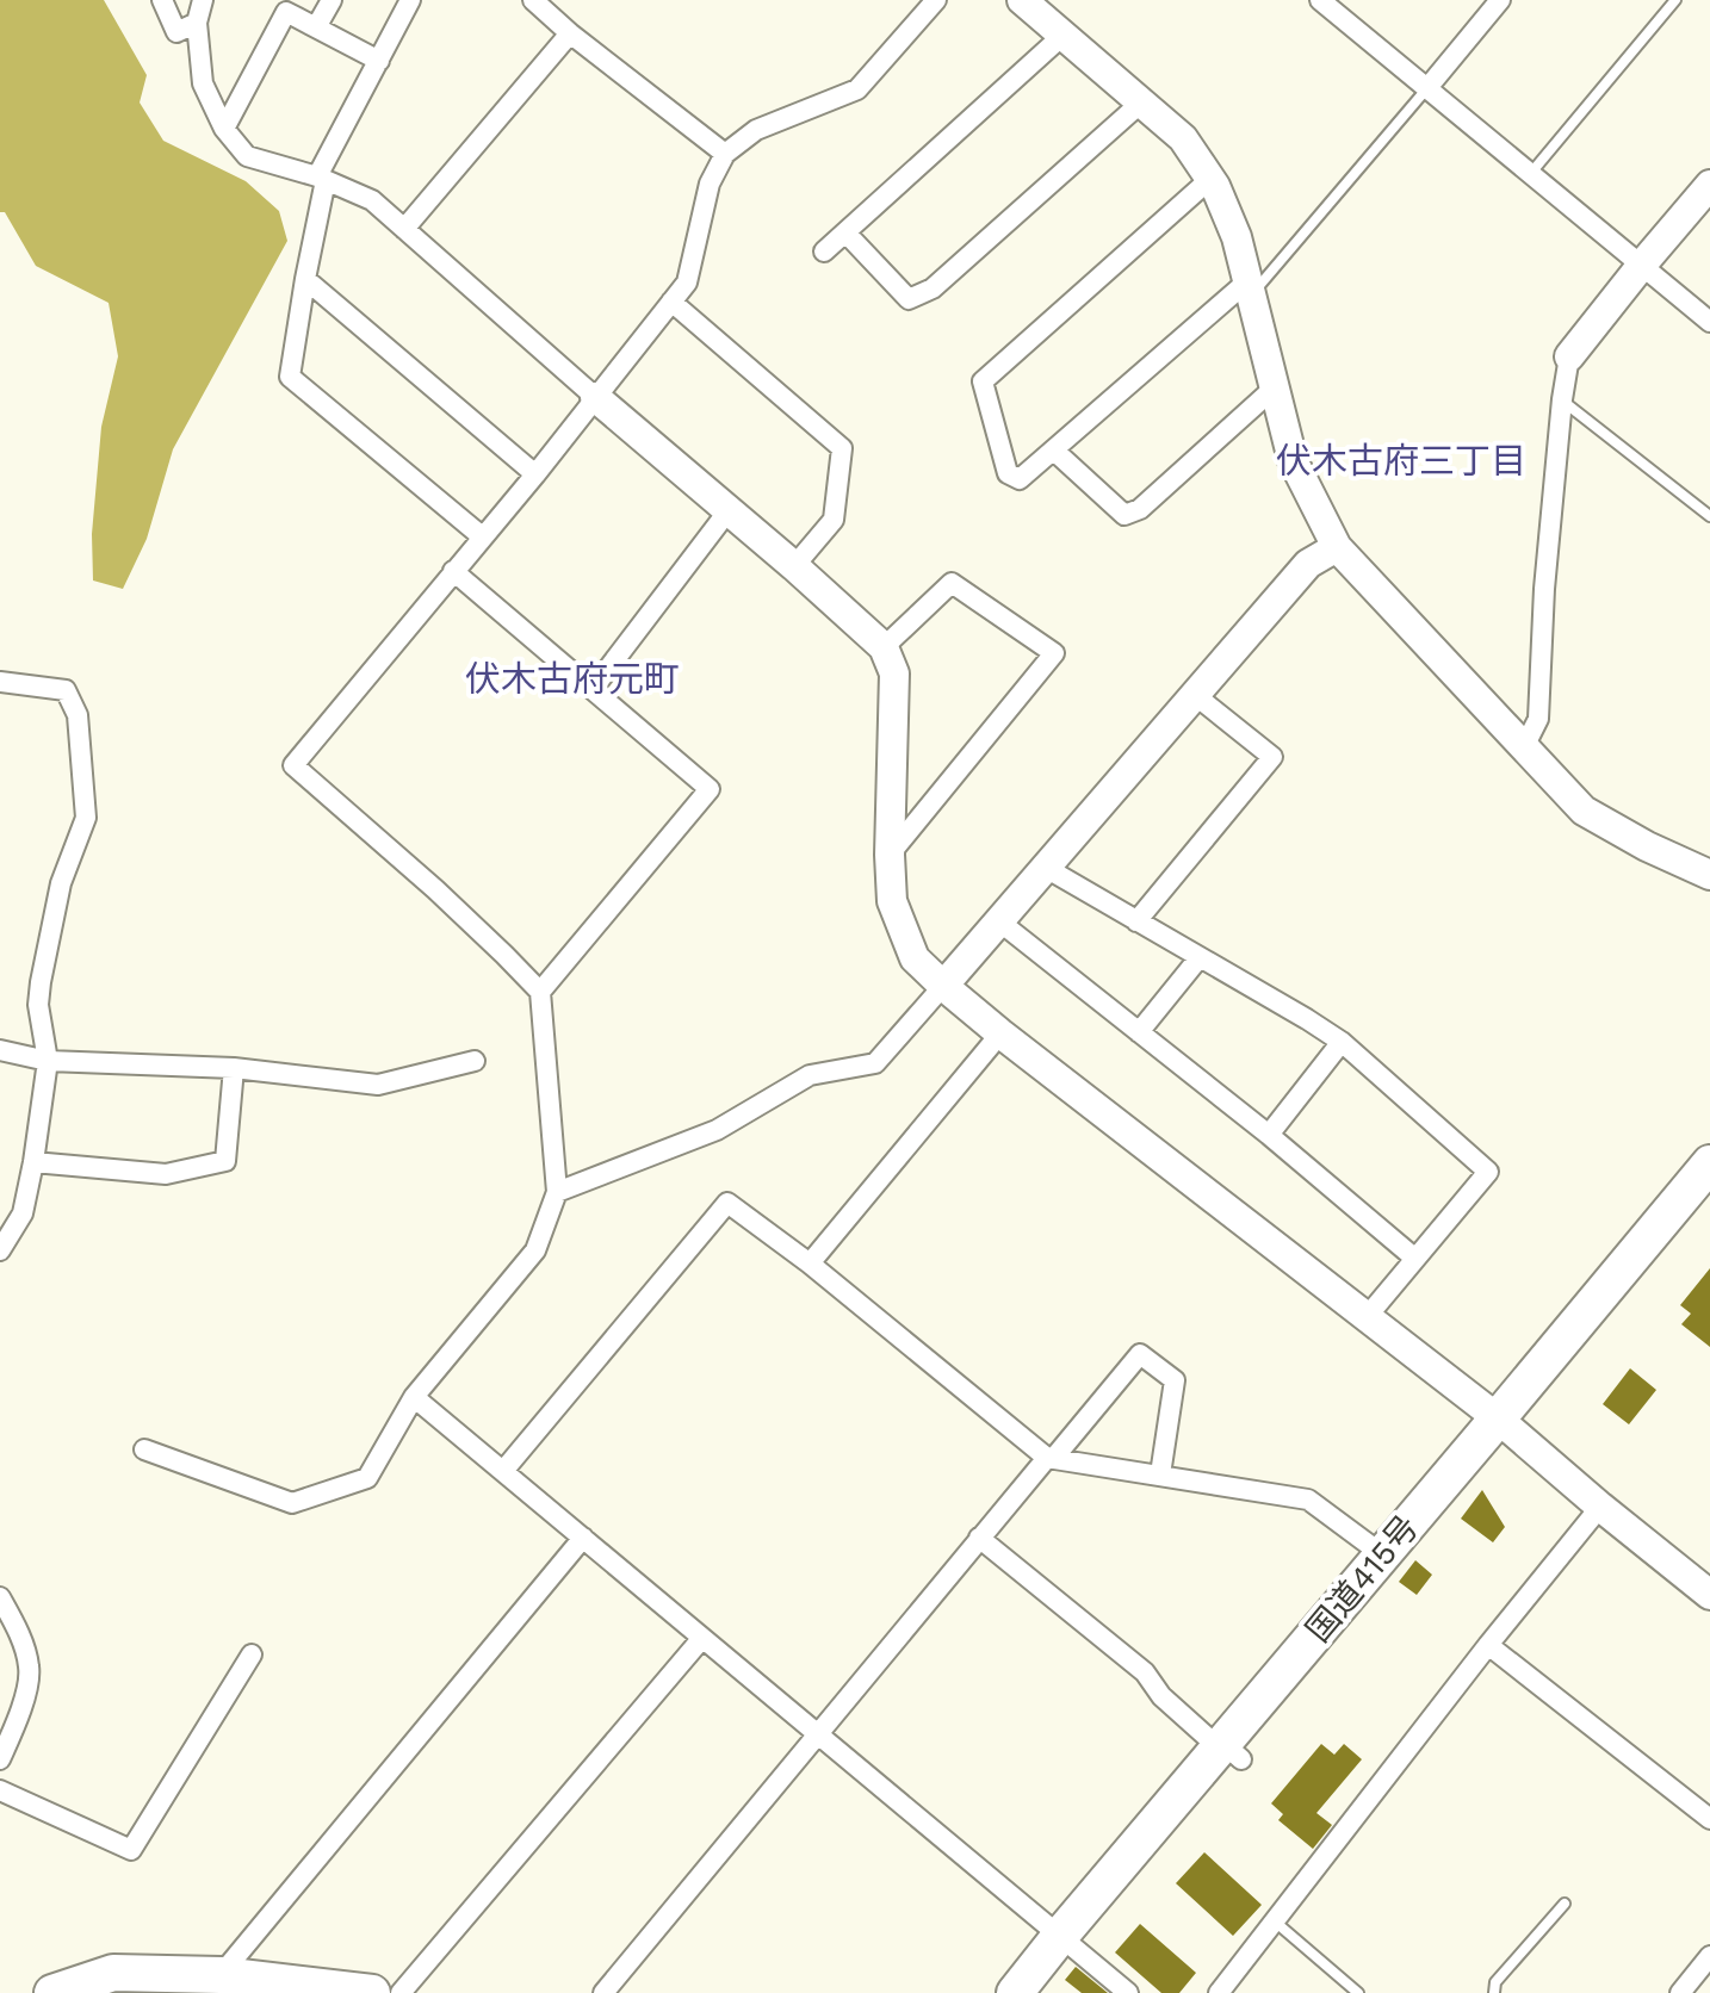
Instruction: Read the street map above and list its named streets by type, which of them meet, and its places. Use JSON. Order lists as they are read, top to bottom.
{
  "streets": {
    "highway": ["国道415号"]
  },
  "districts": ["伏木古府三丁目", "伏木古府元町"]
}
